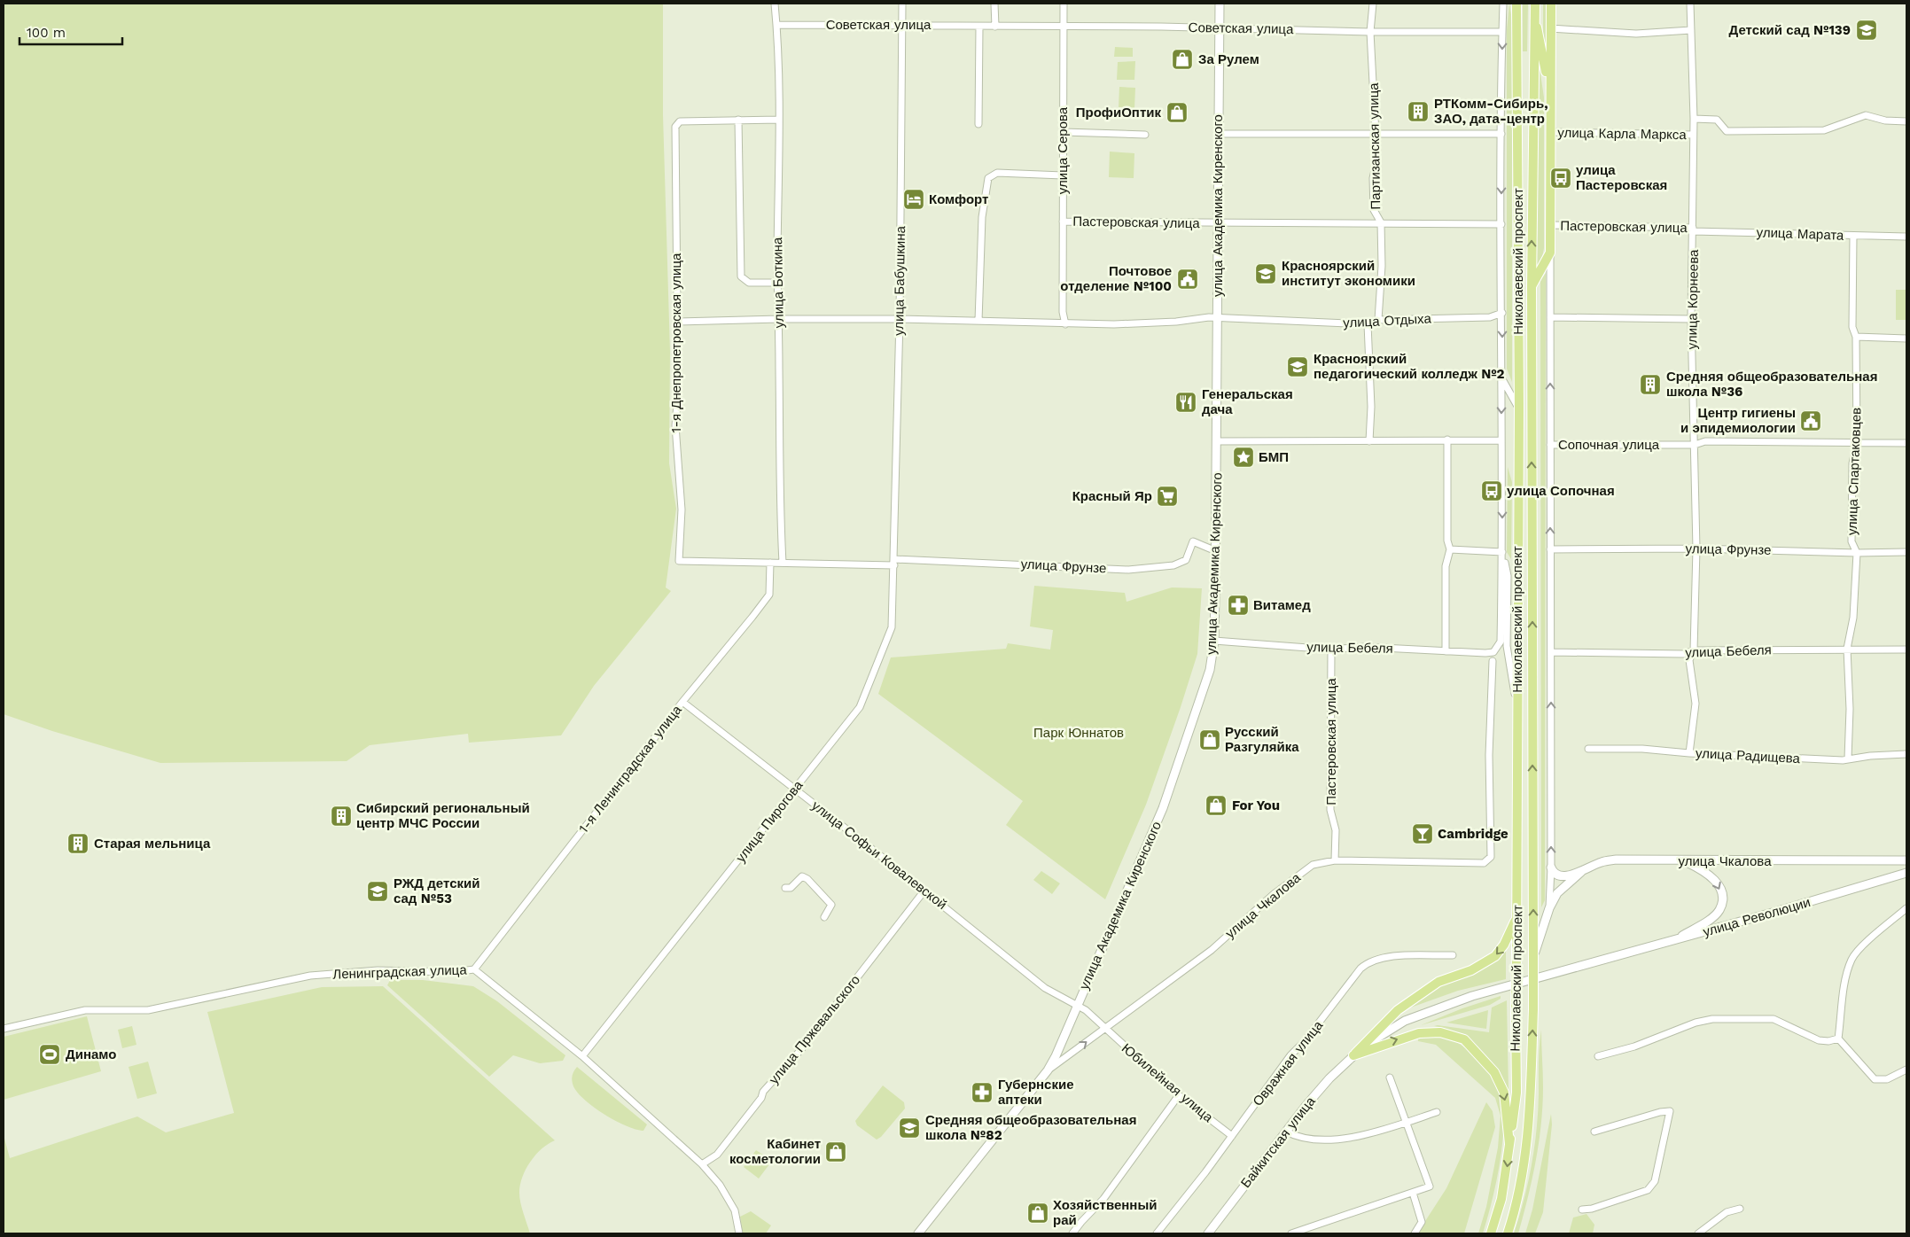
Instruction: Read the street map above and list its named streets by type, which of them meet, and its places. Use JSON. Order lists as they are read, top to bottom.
{
  "streets": {
    "main road": [
      "улица Академика Киренского",
      "Николаевский проспект",
      "улица Чкалова",
      "улица Революции",
      "Байкитская улица"
    ],
    "street": [
      "Советская улица",
      "улица Карла Маркса",
      "Партизанская улица",
      "улица Серова",
      "Пастеровская улица",
      "улица Марата",
      "улица Бабушкина",
      "улица Боткина",
      "улица Корнеева",
      "улица Отдыха",
      "1-я Днепропетровская улица",
      "Сопочная улица",
      "улица Спартаковцев",
      "улица Фрунзе",
      "улица Бебеля",
      "улица Радищева",
      "1-я Ленинградская улица",
      "улица Пирогова",
      "улица Софьи Ковалевской",
      "Ленинградская улица",
      "улица Пржевальского",
      "Овражная улица",
      "Юбилейная улица"
    ]
  },
  "crossings": [
    ["Советская улица", "Партизанская улица"],
    ["Советская улица", "улица Серова"],
    ["Советская улица", "улица Академика Киренского"],
    ["Советская улица", "улица Бабушкина"],
    ["Советская улица", "улица Боткина"],
    ["улица Карла Маркса", "улица Корнеева"],
    ["Партизанская улица", "Пастеровская улица"],
    ["Партизанская улица", "улица Отдыха"],
    ["улица Серова", "Пастеровская улица"],
    ["улица Академика Киренского", "Пастеровская улица"],
    ["улица Академика Киренского", "улица Отдыха"],
    ["улица Академика Киренского", "улица Фрунзе"],
    ["улица Академика Киренского", "улица Бебеля"],
    ["улица Академика Киренского", "улица Софьи Ковалевской"],
    ["улица Академика Киренского", "улица Чкалова"],
    ["Пастеровская улица", "улица Марата"],
    ["Пастеровская улица", "улица Корнеева"],
    ["Пастеровская улица", "улица Бебеля"],
    ["Пастеровская улица", "улица Чкалова"],
    ["улица Марата", "улица Корнеева"],
    ["улица Марата", "улица Спартаковцев"],
    ["улица Бабушкина", "улица Фрунзе"],
    ["улица Бабушкина", "улица Пирогова"],
    ["улица Боткина", "1-я Днепропетровская улица"],
    ["улица Боткина", "улица Фрунзе"],
    ["улица Корнеева", "Сопочная улица"],
    ["улица Корнеева", "улица Фрунзе"],
    ["улица Корнеева", "улица Бебеля"],
    ["улица Корнеева", "улица Радищева"],
    ["1-я Днепропетровская улица", "улица Фрунзе"],
    ["1-я Днепропетровская улица", "1-я Ленинградская улица"],
    ["Сопочная улица", "улица Спартаковцев"],
    ["улица Спартаковцев", "улица Фрунзе"],
    ["улица Спартаковцев", "улица Бебеля"],
    ["улица Спартаковцев", "улица Радищева"],
    ["улица Фрунзе", "улица Пирогова"],
    ["1-я Ленинградская улица", "улица Софьи Ковалевской"],
    ["1-я Ленинградская улица", "Ленинградская улица"],
    ["улица Пирогова", "улица Софьи Ковалевской"],
    ["улица Пирогова", "Ленинградская улица"],
    ["улица Софьи Ковалевской", "улица Пржевальского"],
    ["улица Чкалова", "Юбилейная улица"],
    ["улица Революции", "Байкитская улица"],
    ["Ленинградская улица", "улица Пржевальского"],
    ["Овражная улица", "Юбилейная улица"]
  ],
  "parks": ["Парк Юннатов"],
  "places": {
    "school or university": [
      "Детский сад №139",
      "Красноярский институт экономики",
      "Красноярский педагогический колледж №2",
      "РЖД детский сад №53",
      "Средняя общеобразовательная школа №82"
    ],
    "shop": [
      "За Рулем",
      "ПрофиОптик",
      "Русский Разгуляйка",
      "For You",
      "Кабинет косметологии",
      "Хозяйственный рай"
    ],
    "building": [
      "РТКомм-Сибирь, ЗАО, дата-центр",
      "Средняя общеобразовательная школа №36",
      "Сибирский региональный центр МЧС России",
      "Старая мельница"
    ],
    "bus stop": ["улица Пастеровская", "улица Сопочная"],
    "hotel": ["Комфорт"],
    "public building": ["Почтовое отделение №100", "Центр гигиены и эпидемиологии"],
    "restaurant": ["Генеральская дача"],
    "place": ["БМП"],
    "supermarket": ["Красный Яр"],
    "pharmacy": ["Витамед", "Губернские аптеки"],
    "bar": ["Cambridge"],
    "sports": ["Динамо"]
  },
  "scale_bar": "100 m"
}
